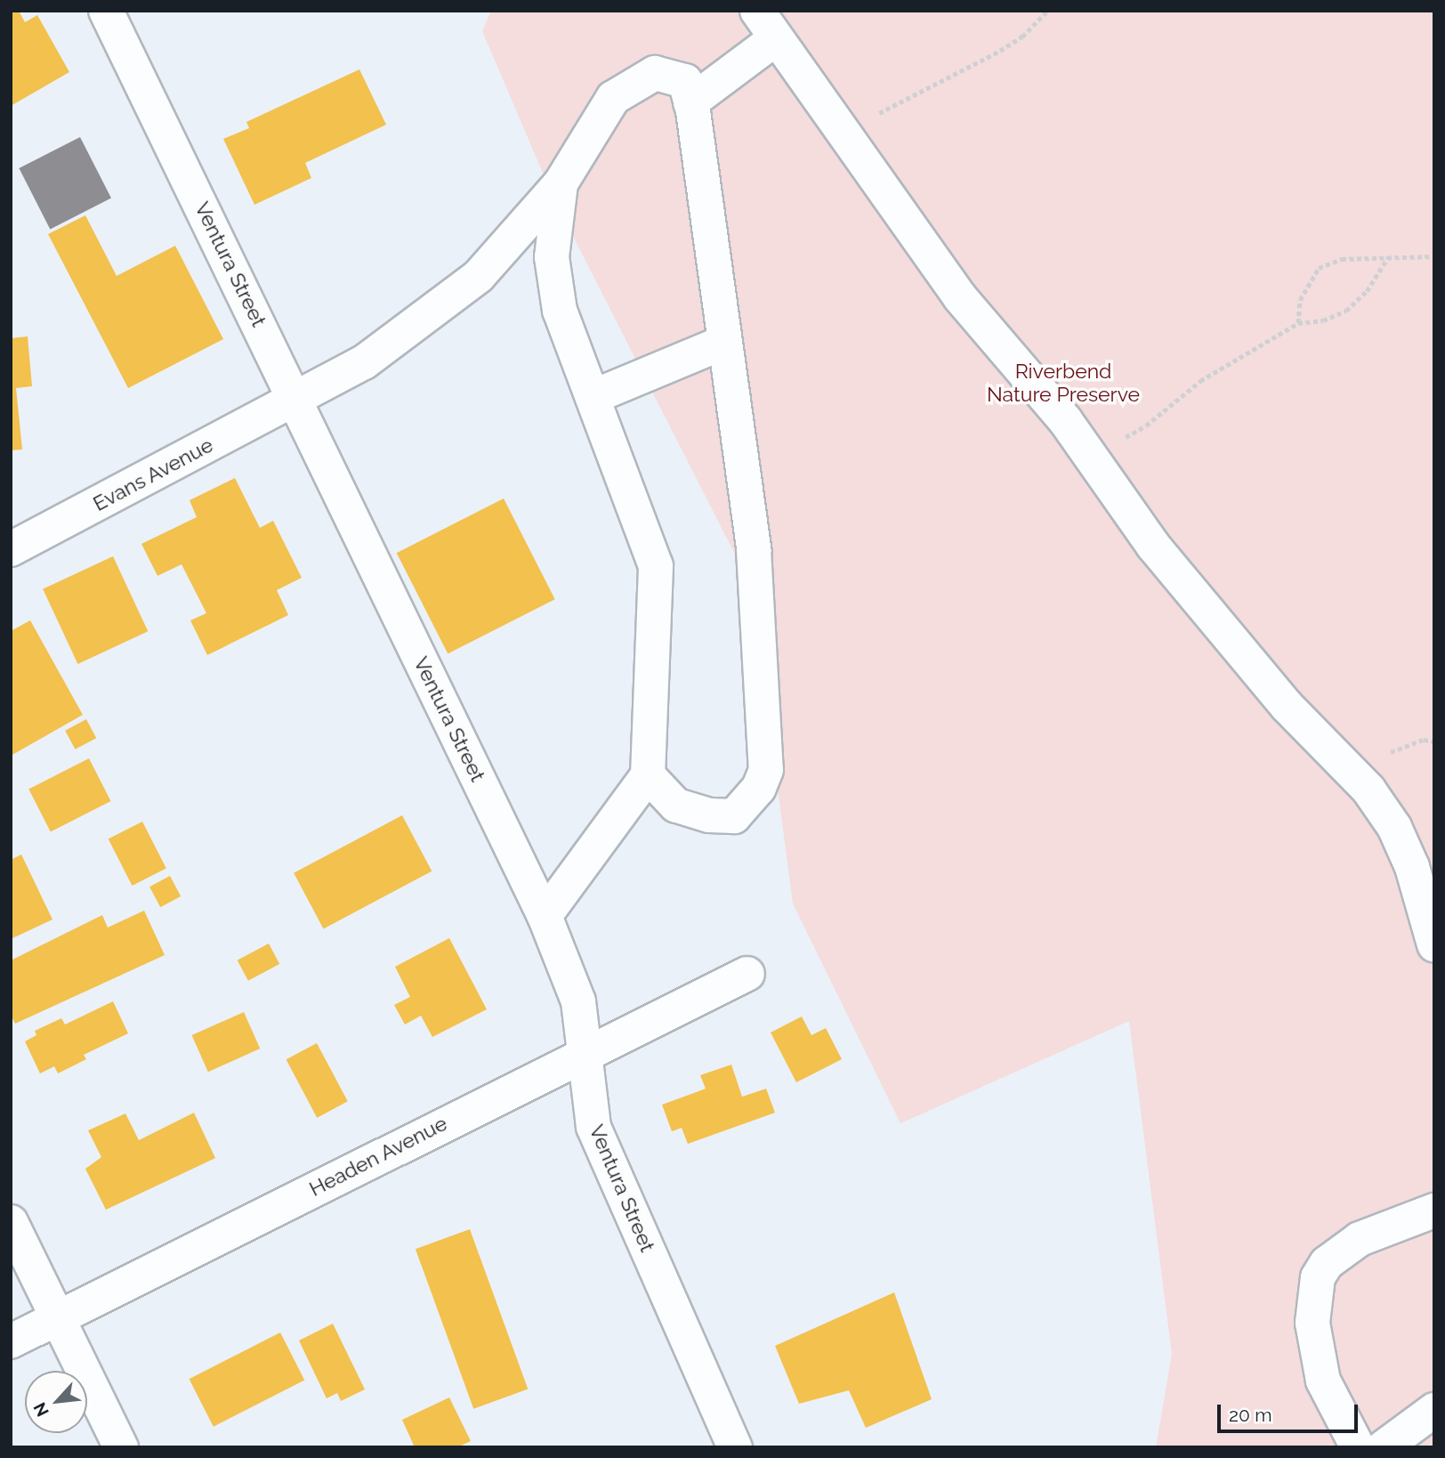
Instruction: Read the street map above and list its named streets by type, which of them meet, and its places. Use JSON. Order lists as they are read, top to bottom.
{
  "streets": {
    "street": ["Ventura Street", "Evans Avenue", "Headen Avenue"]
  },
  "crossings": [
    ["Ventura Street", "Evans Avenue"],
    ["Ventura Street", "Headen Avenue"]
  ],
  "parks": ["Riverbend Nature Preserve"],
  "scale_bar": "20 m",
  "north": "bottom left"
}
